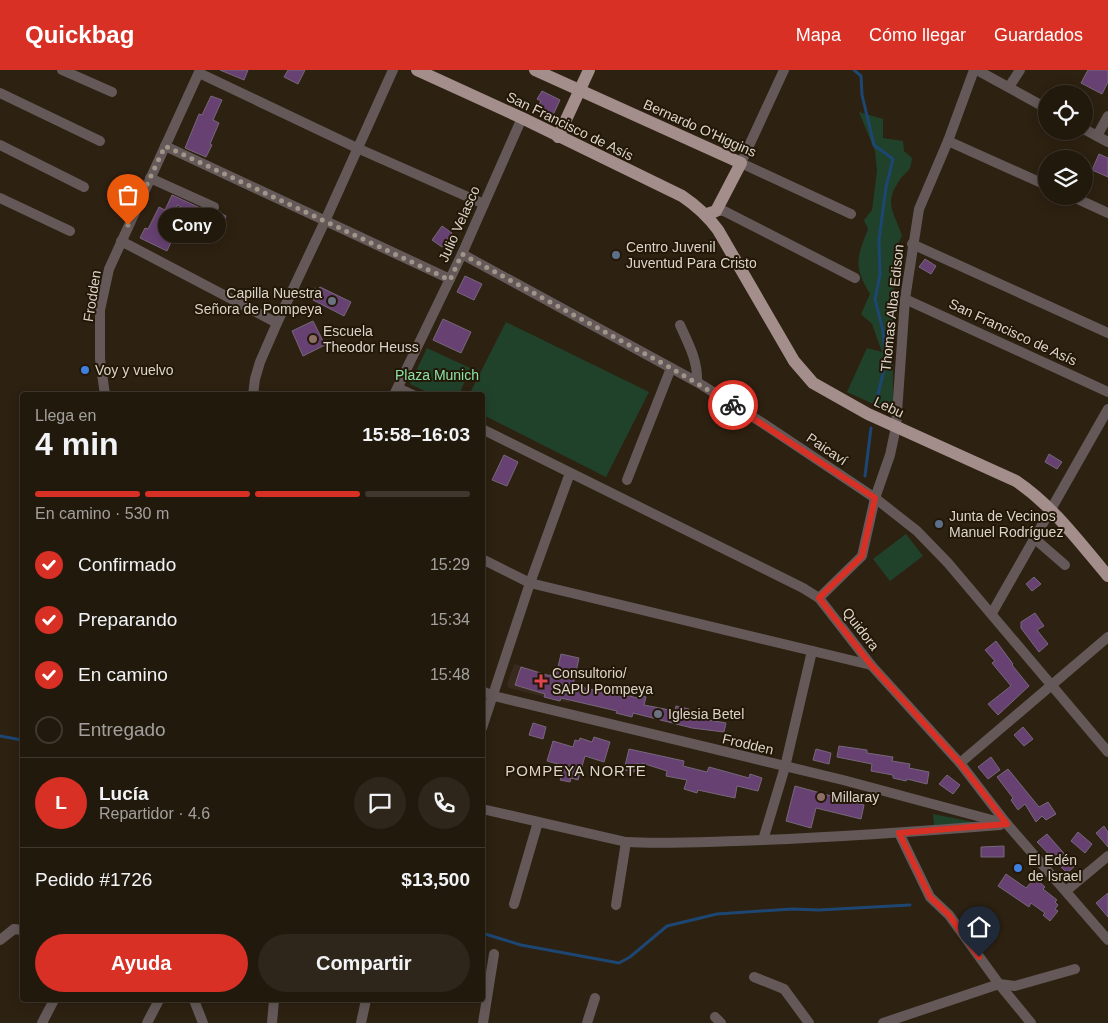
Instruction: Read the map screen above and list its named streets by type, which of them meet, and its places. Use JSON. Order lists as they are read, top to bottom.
{
  "streets": {
    "main road": ["San Francisco de Asís", "Bernardo O'Higgins", "Lebu"],
    "street": [
      "Julio Velasco",
      "Frodden",
      "Thomas Alba Edison",
      "Paicaví",
      "Quidora"
    ]
  },
  "crossings": [
    ["San Francisco de Asís", "Julio Velasco"],
    ["San Francisco de Asís", "Thomas Alba Edison"],
    ["San Francisco de Asís", "Lebu"],
    ["Julio Velasco", "Paicaví"],
    ["Frodden", "Quidora"],
    ["Thomas Alba Edison", "Lebu"],
    ["Thomas Alba Edison", "Paicaví"],
    ["Thomas Alba Edison", "Quidora"]
  ],
  "districts": ["POMPEYA NORTE"],
  "parks": ["Plaza Munich"],
  "places": {
    "other": [
      "Cony",
      "Centro Juvenil Juventud Para Cristo",
      "Capilla Nuestra Señora de Pompeya",
      "Escuela Theodor Heuss",
      "Voy y vuelvo",
      "Junta de Vecinos Manuel Rodríguez",
      "Iglesia Betel",
      "Millaray",
      "El Edén de Israel"
    ],
    "health": ["Consultorio/ SAPU Pompeya"]
  },
  "page": {
    "header": "Quickbag",
    "nav": ["Mapa", "Cómo llegar", "Guardados"],
    "bubble": "Cony",
    "heading": ["4 min", "Llega en", "15:58–16:03"],
    "panel": [
      "Lucía",
      "Repartidor · 4.6",
      "Pedido #1726",
      "$13,500"
    ],
    "bar": "En camino · 530 m",
    "list": [
      ["Confirmado", "15:29"],
      ["Preparando", "15:34"],
      ["En camino", "15:48"],
      "Entregado"
    ],
    "round": "L",
    "buttons": ["Ayuda", "Compartir"]
  }
}
